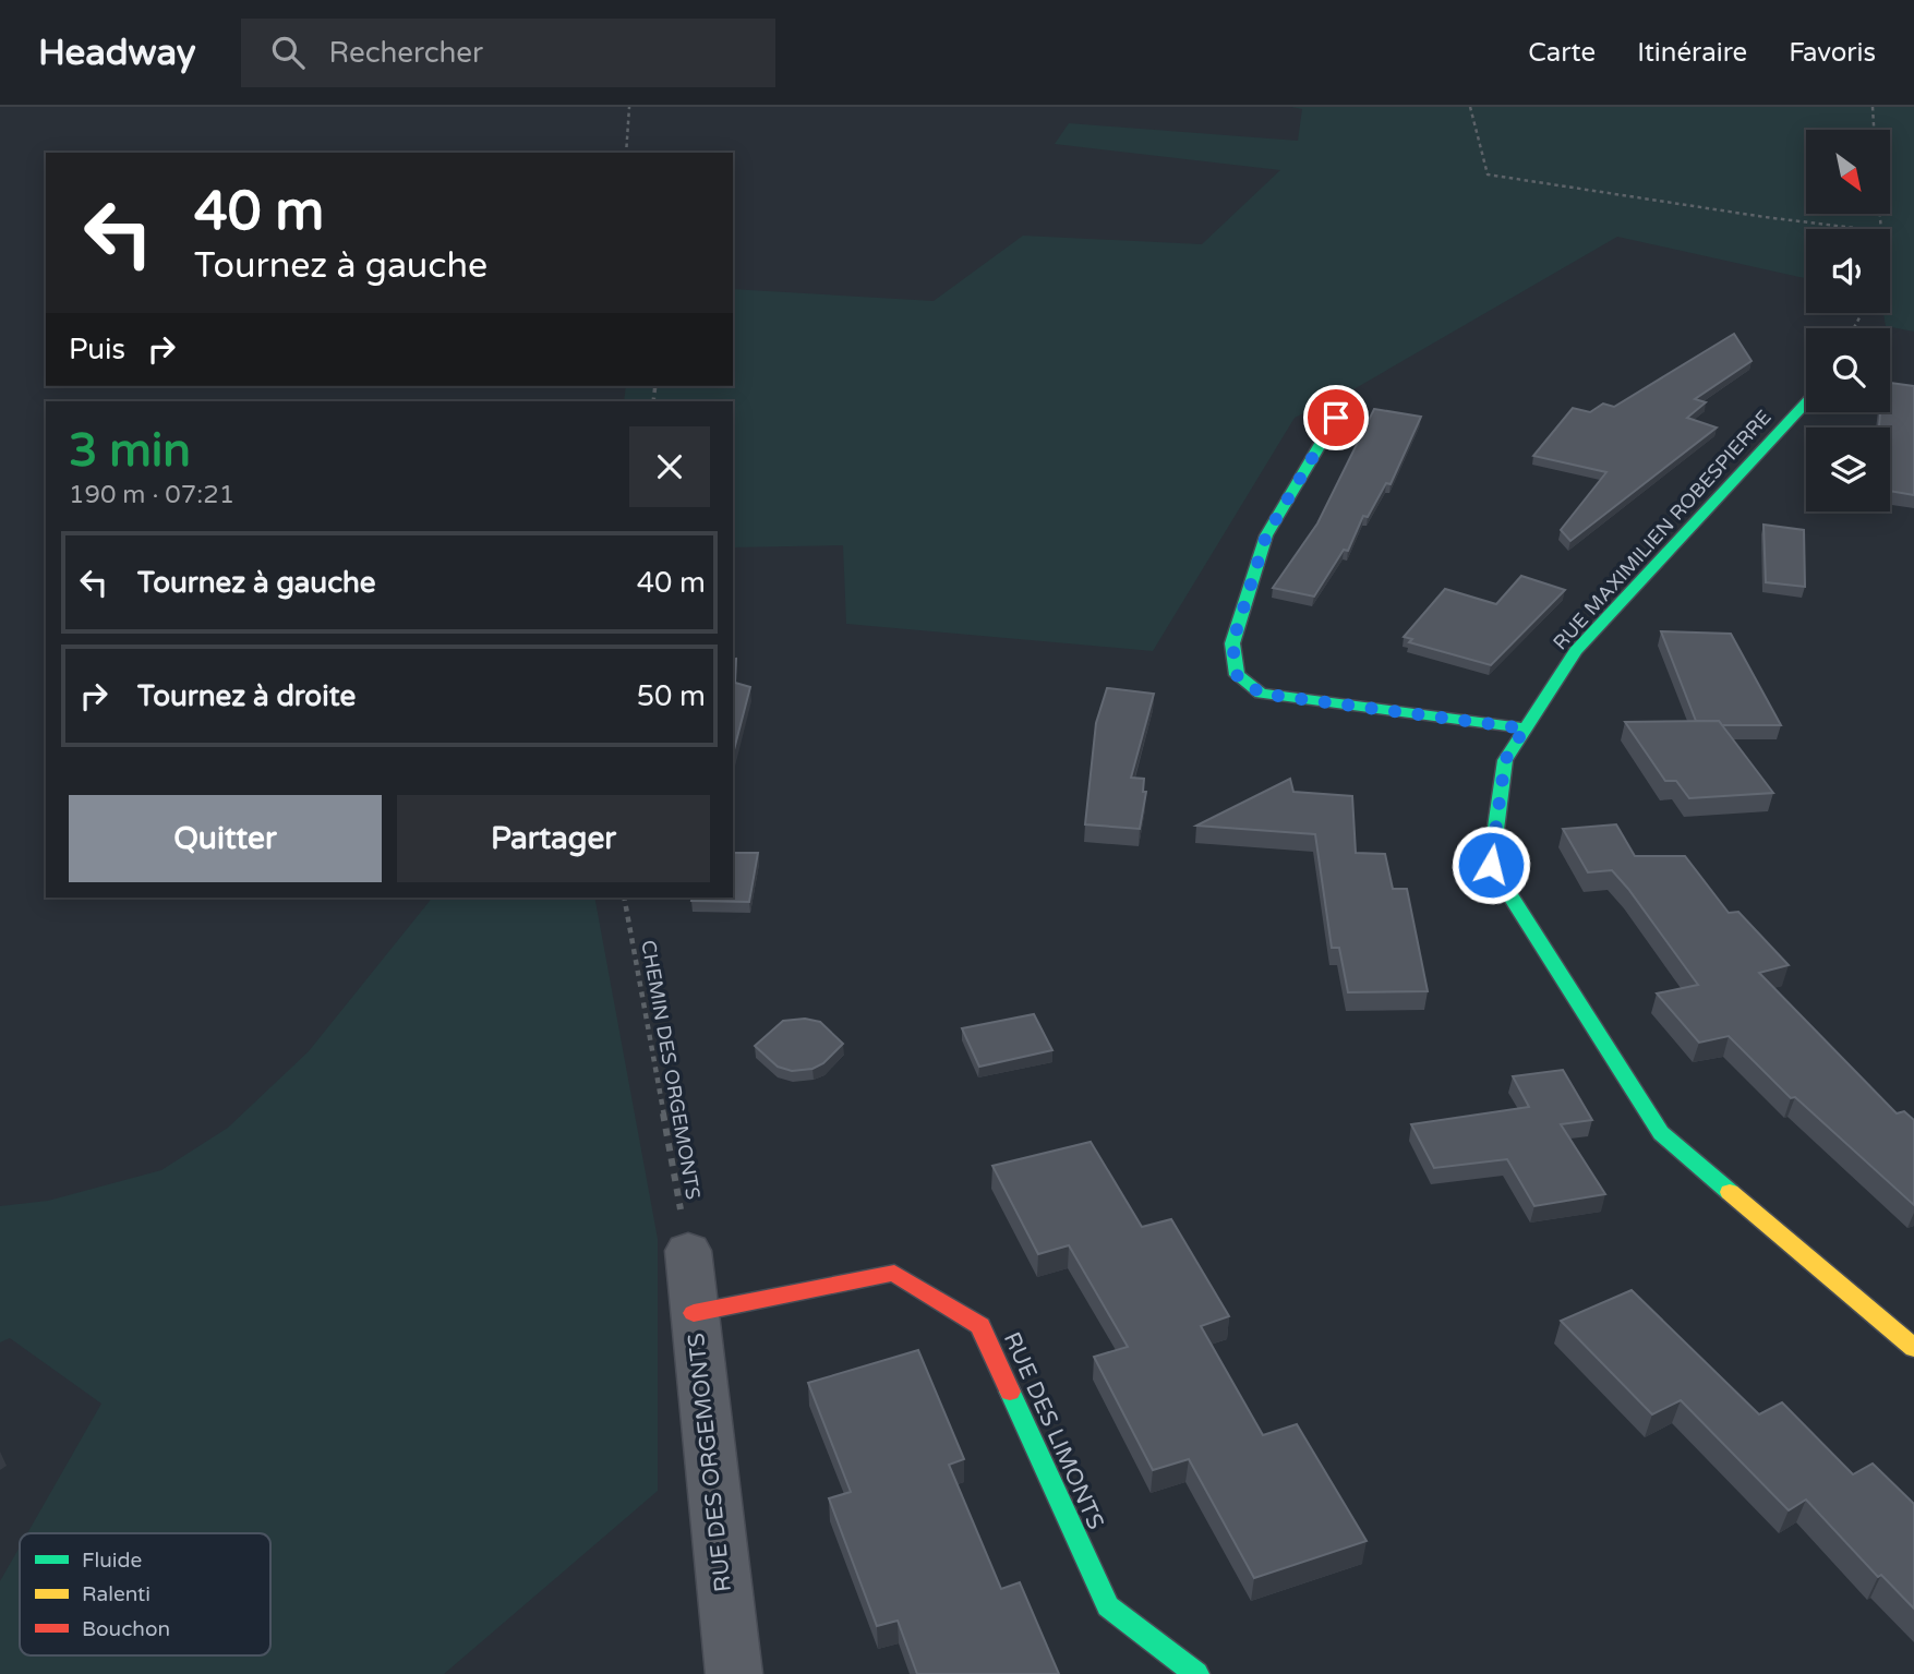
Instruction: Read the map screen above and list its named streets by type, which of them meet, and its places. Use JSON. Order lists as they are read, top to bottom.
{
  "streets": {
    "street": ["RUE MAXIMILIEN ROBESPIERRE", "RUE DES LIMONTS", "RUE DES ORGEMONTS"],
    "path": ["CHEMIN DES ORGEMONTS"]
  },
  "crossings": [
    ["CHEMIN DES ORGEMONTS", "RUE DES ORGEMONTS"],
    ["RUE DES LIMONTS", "RUE DES ORGEMONTS"]
  ],
  "legend": ["Fluide", "Ralenti", "Bouchon"],
  "north": "bottom right",
  "page": {
    "header": "Headway",
    "search": "Rechercher",
    "nav": ["Carte", "Itinéraire", "Favoris"],
    "turn": ["40 m", "Tournez à gauche"],
    "then": "Puis",
    "heading": ["3 min", "190 m · 07:21"],
    "list": [
      {
        "name": "Tournez à gauche",
        "value": "40 m"
      },
      {
        "name": "Tournez à droite",
        "value": "50 m"
      }
    ],
    "buttons": ["Quitter", "Partager"]
  }
}
